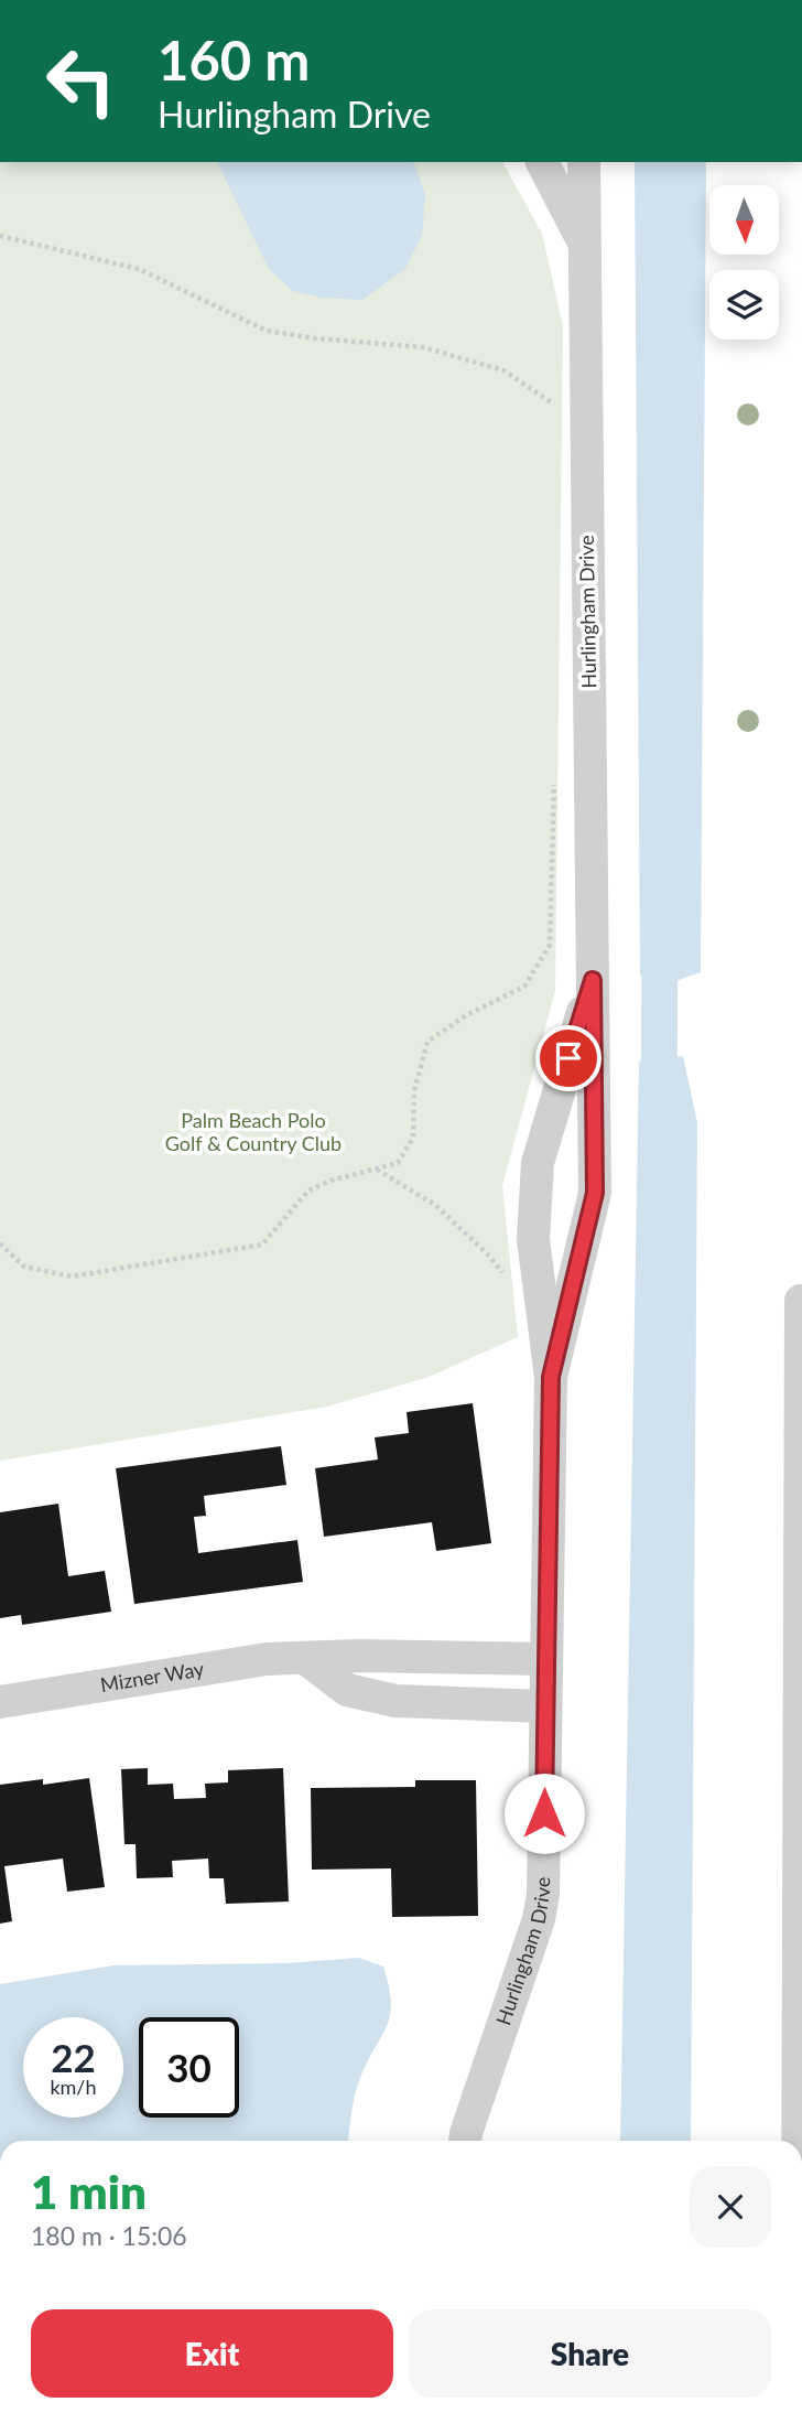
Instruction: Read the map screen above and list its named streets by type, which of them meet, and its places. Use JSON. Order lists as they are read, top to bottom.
{
  "streets": {
    "street": ["Hurlingham Drive", "Mizner Way"]
  },
  "crossings": [
    ["Hurlingham Drive", "Mizner Way"]
  ],
  "parks": ["Palm Beach Polo Golf & Country Club"],
  "north": "bottom",
  "page": {
    "turn": ["160 m", "Hurlingham Drive"],
    "speed": "22 km/h",
    "limit": "30",
    "heading": ["1 min", "180 m · 15:06"],
    "buttons": ["Exit", "Share"]
  }
}
